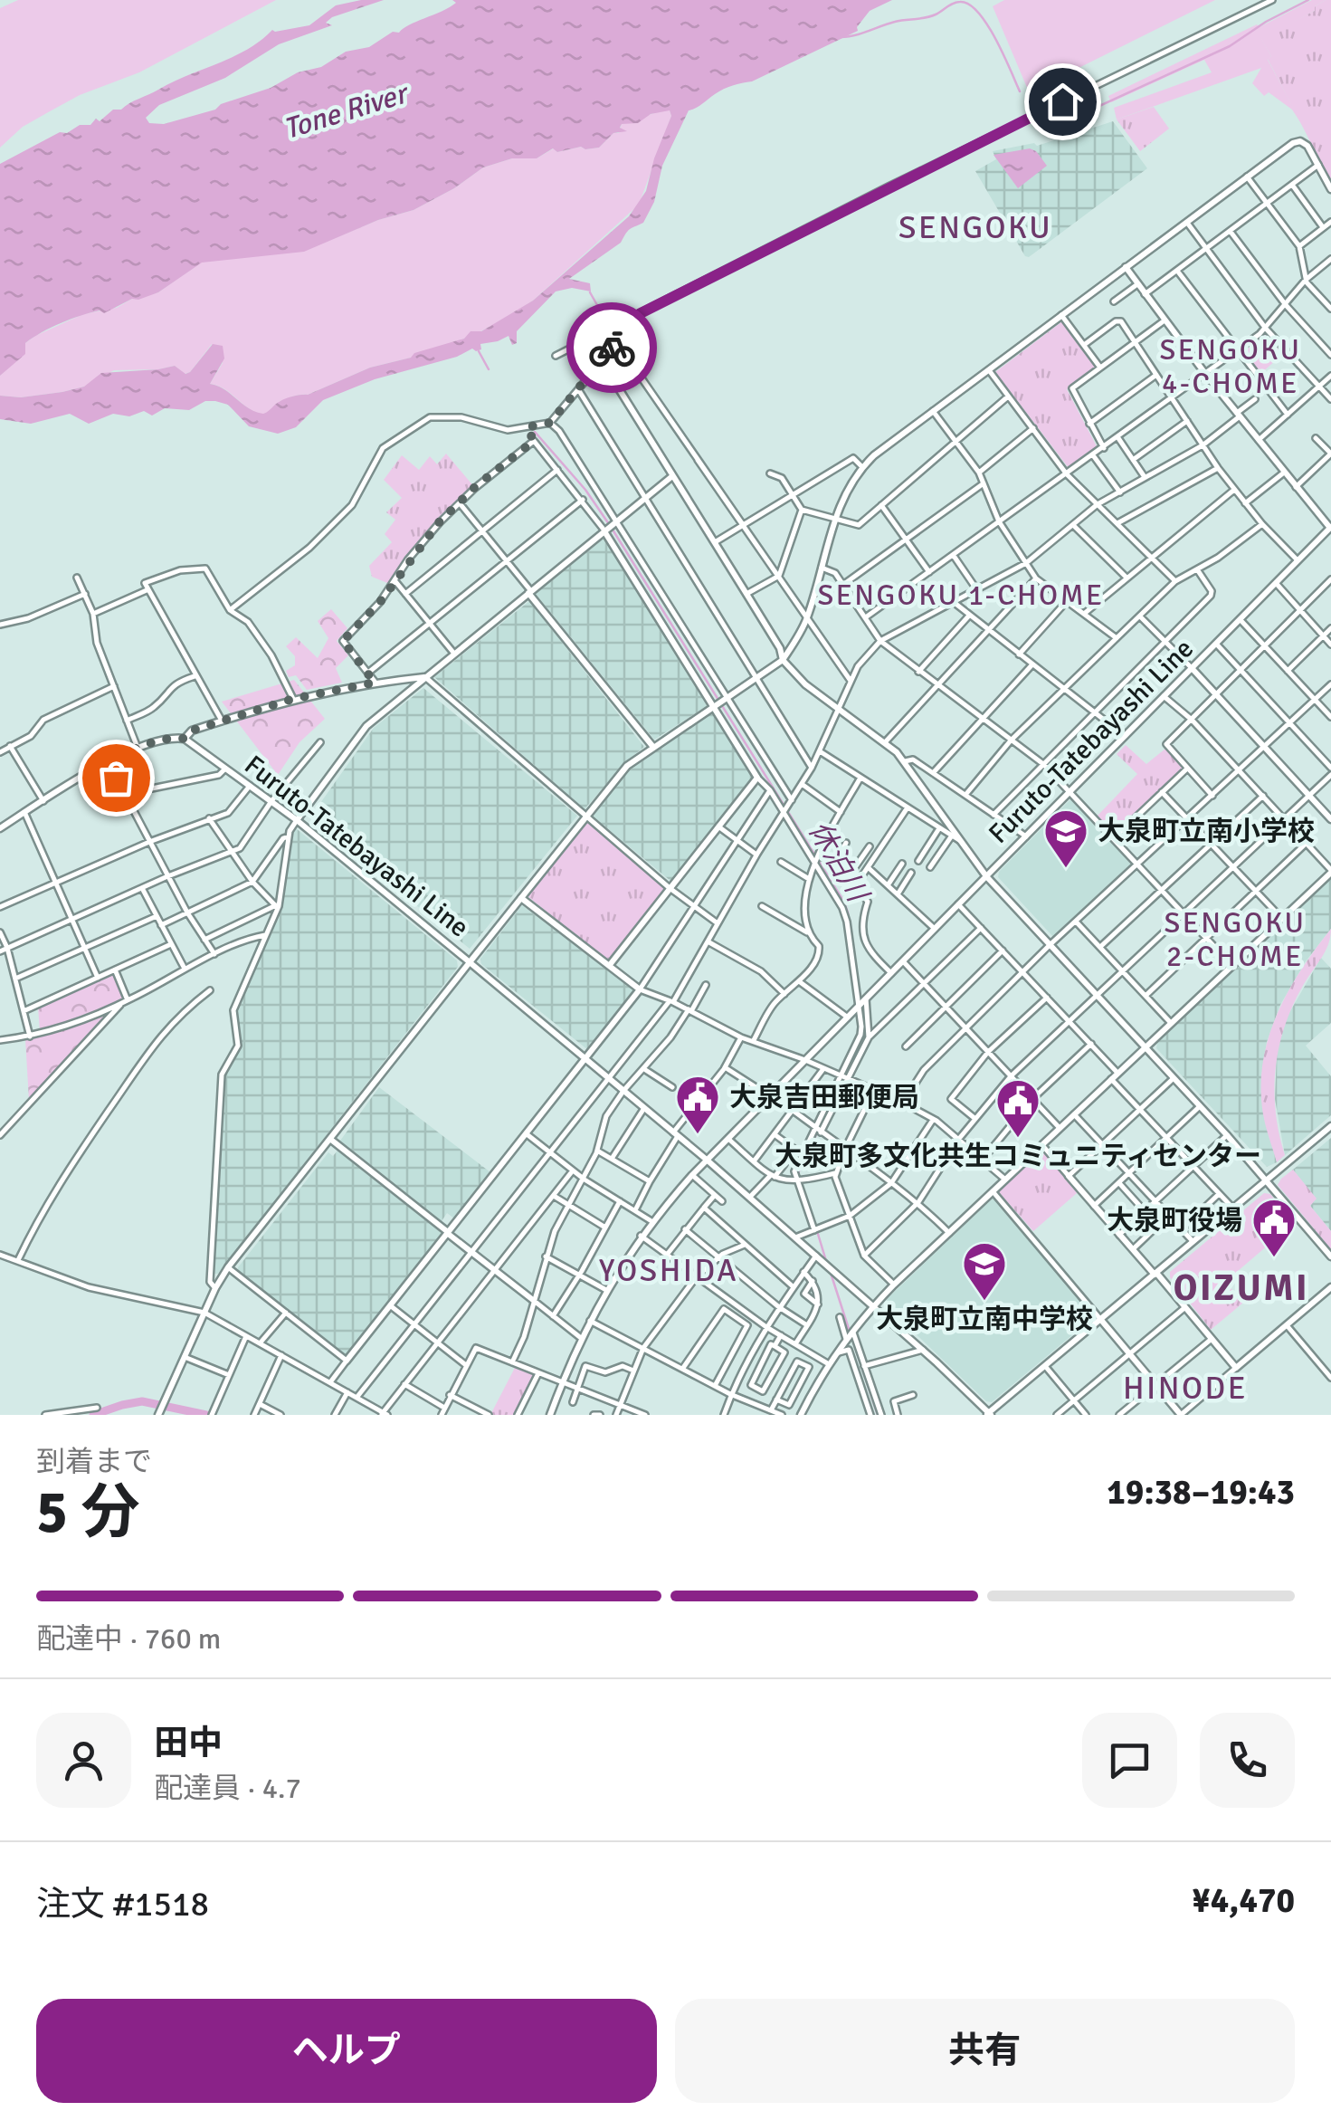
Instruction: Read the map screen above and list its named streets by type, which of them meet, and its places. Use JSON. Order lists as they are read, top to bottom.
{
  "streets": {
    "street": ["Furuto-Tatebayashi Line"]
  },
  "districts": [
    "SENGOKU",
    "SENGOKU 4-CHOME",
    "SENGOKU 1-CHOME",
    "SENGOKU 2-CHOME",
    "YOSHIDA",
    "OIZUMI",
    "HINODE"
  ],
  "water": ["Tone River", "休泊川"],
  "places": {
    "school or university": ["大泉町立南小学校", "大泉町立南中学校"],
    "public building": ["大泉吉田郵便局", "大泉町多文化共生コミュニティセンター", "大泉町役場"]
  },
  "page": {
    "heading": ["5 分", "到着まで", "19:38–19:43"],
    "panel": [
      "田中",
      "配達員 · 4.7",
      "注文 #1518",
      "¥4,470"
    ],
    "bar": "配達中 · 760 m",
    "buttons": ["ヘルプ", "共有"]
  }
}
